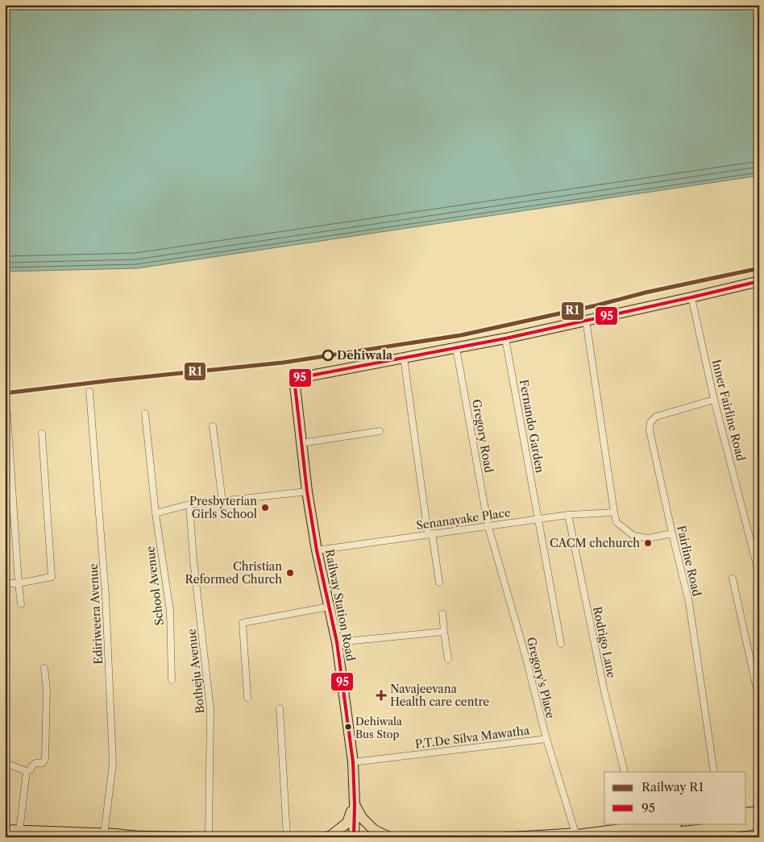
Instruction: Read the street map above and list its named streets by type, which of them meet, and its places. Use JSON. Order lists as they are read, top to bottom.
{
  "streets": {
    "main road": ["Railway Station Road"],
    "street": [
      "Inner Fairline Road",
      "Fernando Garden",
      "Gregory Road",
      "Senanayake Place",
      "Fairline Road",
      "School Avenue",
      "Ediriweera Avenue",
      "Rodrigo Lane",
      "Botheju Avenue",
      "Gregory's Place",
      "P.T.De Silva Mawatha"
    ]
  },
  "crossings": [
    ["Inner Fairline Road", "Fairline Road"],
    ["Fernando Garden", "Senanayake Place"],
    ["Gregory Road", "Senanayake Place"],
    ["Gregory Road", "Gregory's Place"],
    ["Senanayake Place", "Railway Station Road"],
    ["Senanayake Place", "Rodrigo Lane"],
    ["Senanayake Place", "Gregory's Place"],
    ["Railway Station Road", "P.T.De Silva Mawatha"],
    ["Gregory's Place", "P.T.De Silva Mawatha"]
  ],
  "places": {
    "other": [
      "Dehiwala",
      "Presbyterian Girls School",
      "CACM chchurch",
      "Christian Reformed Church",
      "Dehiwala Bus Stop"
    ],
    "health": ["Navajeevana Health care centre"]
  },
  "lines": ["rail line R1", "transit line 95"],
  "legend": ["Railway R1", "95"]
}
